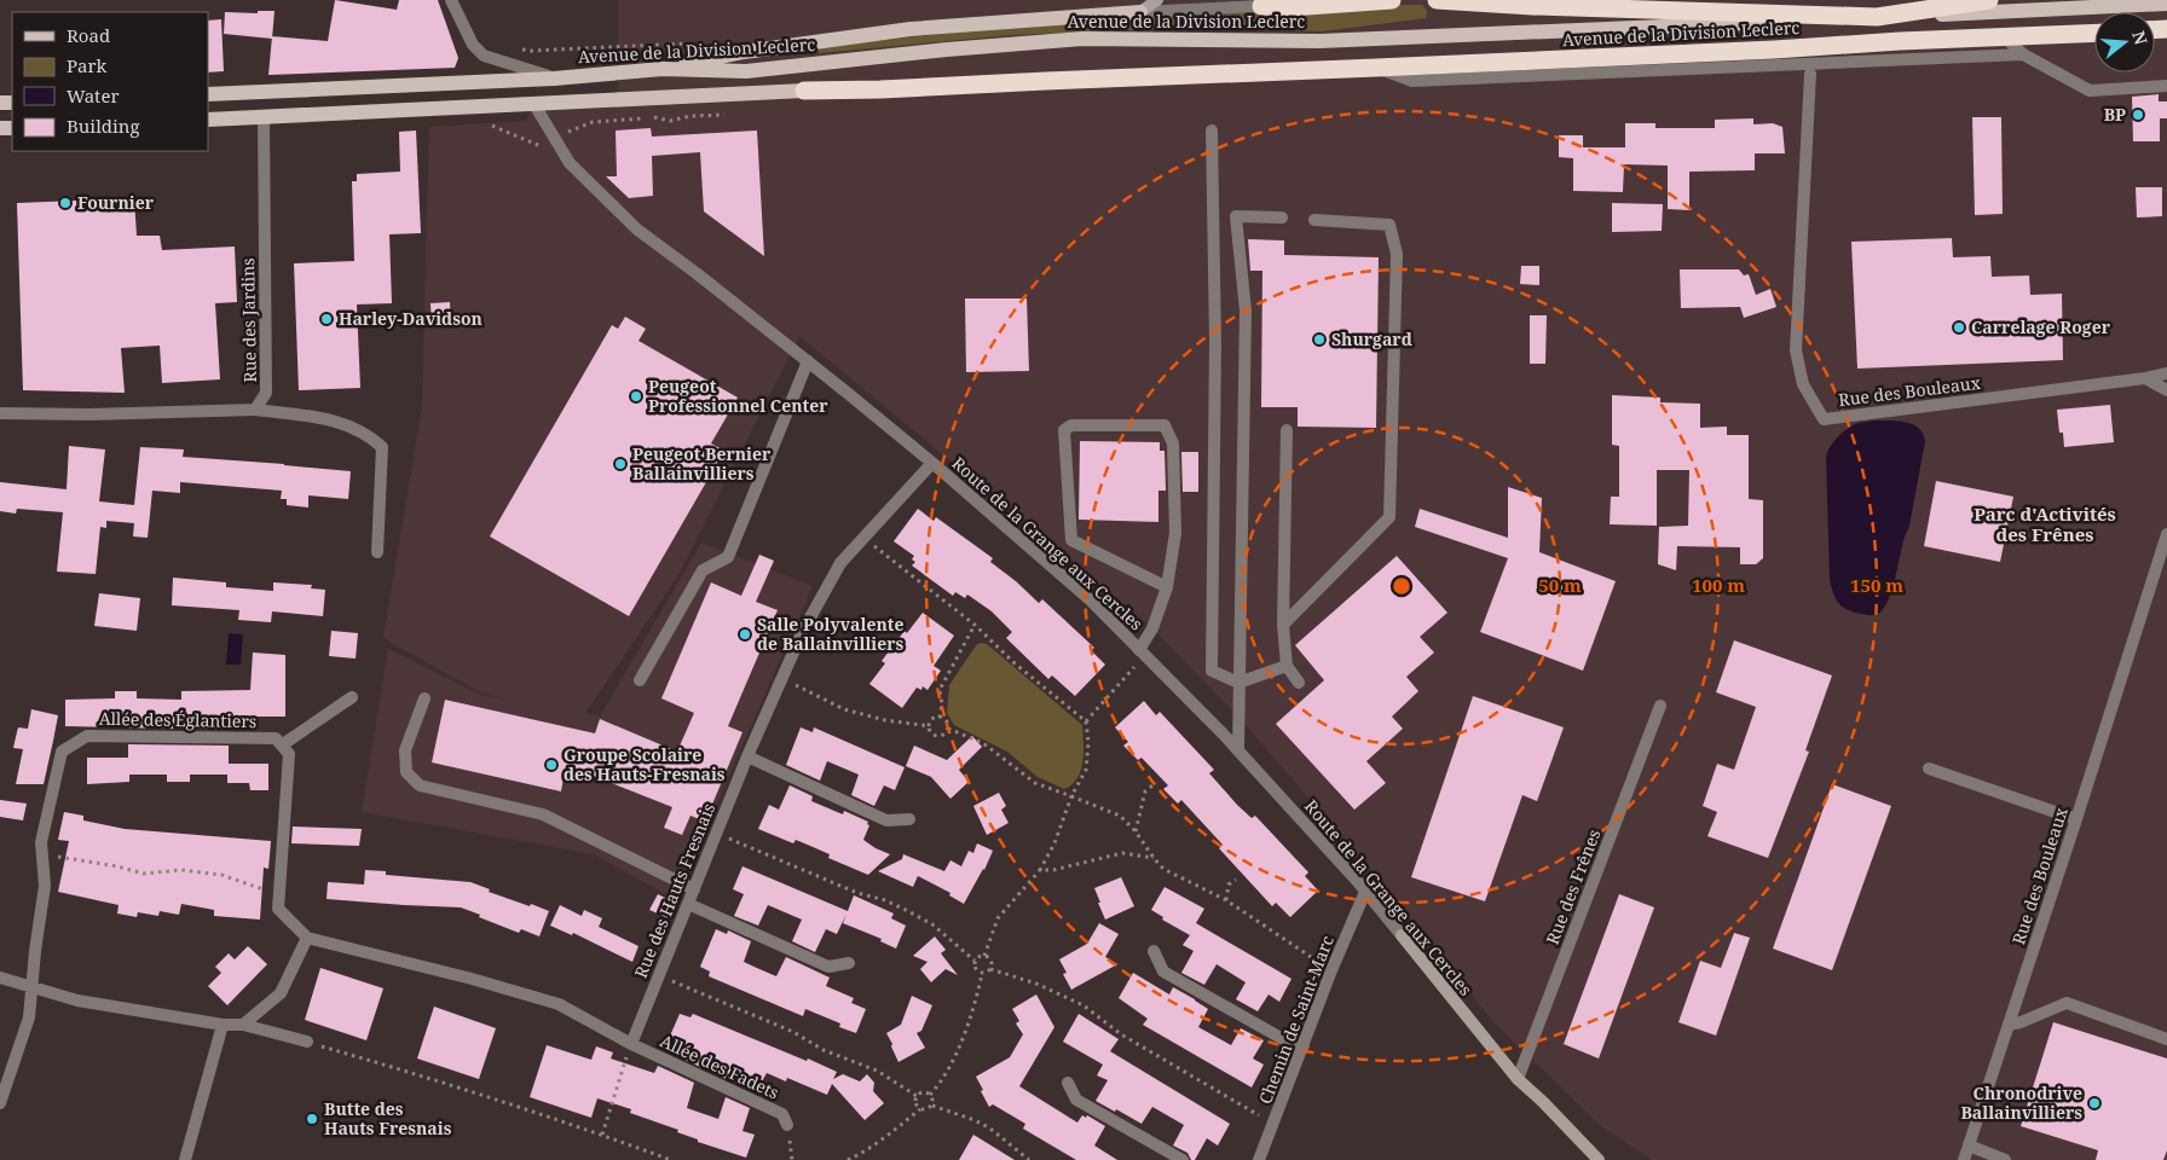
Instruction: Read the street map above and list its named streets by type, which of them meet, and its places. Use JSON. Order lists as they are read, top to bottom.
{
  "streets": {
    "highway": ["Avenue de la Division Leclerc"],
    "street": [
      "Rue des Jardins",
      "Rue des Bouleaux",
      "Route de la Grange aux Cercles",
      "Allée des Églantiers",
      "Rue des Frênes",
      "Rue des Hauts Fresnais",
      "Chemin de Saint-Marc",
      "Allée des Fadets"
    ]
  },
  "crossings": [
    ["Avenue de la Division Leclerc", "Rue des Jardins"],
    ["Avenue de la Division Leclerc", "Route de la Grange aux Cercles"],
    ["Route de la Grange aux Cercles", "Rue des Frênes"],
    ["Route de la Grange aux Cercles", "Rue des Hauts Fresnais"],
    ["Route de la Grange aux Cercles", "Chemin de Saint-Marc"],
    ["Rue des Hauts Fresnais", "Allée des Fadets"]
  ],
  "districts": ["Parc d'Activités des Frênes"],
  "places": [
    "BP",
    "Fournier",
    "Harley-Davidson",
    "Carrelage Roger",
    "Shurgard",
    "Peugeot Professionnel Center",
    "Peugeot Bernier Ballainvilliers",
    "Salle Polyvalente de Ballainvilliers",
    "Groupe Scolaire des Hauts-Fresnais",
    "Chronodrive Ballainvilliers",
    "Butte des Hauts Fresnais"
  ],
  "legend": [
    "Road",
    "Park",
    "Water",
    "Building"
  ],
  "north": "right",
  "rings": ["50 m", "100 m", "150 m"]
}
